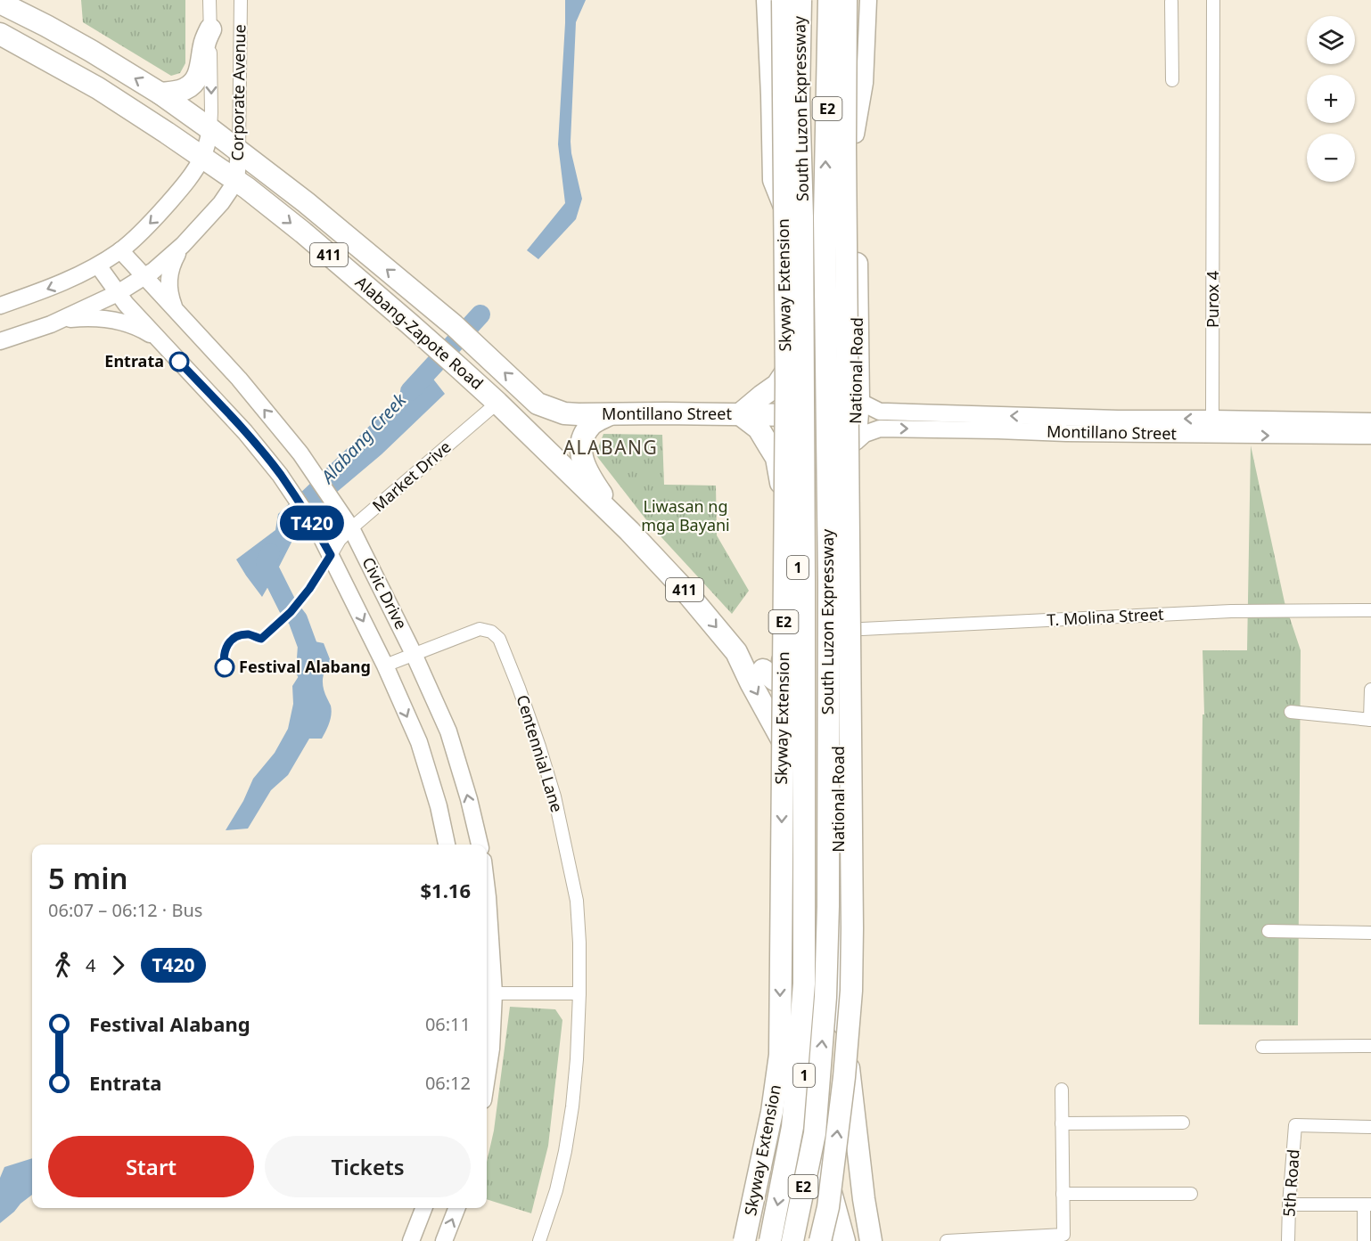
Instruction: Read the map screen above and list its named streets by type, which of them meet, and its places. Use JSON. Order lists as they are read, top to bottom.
{
  "streets": {
    "highway": [
      "South Luzon Expressway",
      "E2",
      "411",
      "Skyway Extension",
      "Alabang-Zapote Road",
      "National Road",
      "Montillano Street",
      "1"
    ],
    "main road": ["Corporate Avenue", "Civic Drive"],
    "street": [
      "Purox 4",
      "Market Drive",
      "T. Molina Street",
      "Centennial Lane",
      "5th Road"
    ]
  },
  "crossings": [
    ["Corporate Avenue", "Alabang-Zapote Road"],
    ["Corporate Avenue", "Civic Drive"],
    ["Purox 4", "Montillano Street"],
    ["Alabang-Zapote Road", "Montillano Street"],
    ["Alabang-Zapote Road", "Market Drive"],
    ["Alabang-Zapote Road", "1"],
    ["National Road", "Montillano Street"],
    ["National Road", "T. Molina Street"],
    ["Montillano Street", "1"],
    ["Market Drive", "Civic Drive"],
    ["Civic Drive", "Centennial Lane"]
  ],
  "districts": ["ALABANG"],
  "water": ["Alabang Creek"],
  "parks": ["Liwasan ng mga Bayani"],
  "places": ["Entrata", "Festival Alabang"],
  "lines": ["bus line T420"],
  "page": {
    "on_map": "T420",
    "map_buttons": ["+", "−"],
    "heading": ["5 min", "06:07 – 06:12 · Bus", "$1.16"],
    "legs": ["4", "T420"],
    "list": [
      {
        "name": "Festival Alabang",
        "value": "06:11"
      },
      {
        "name": "Entrata",
        "value": "06:12"
      }
    ],
    "buttons": ["Start", "Tickets"]
  }
}
